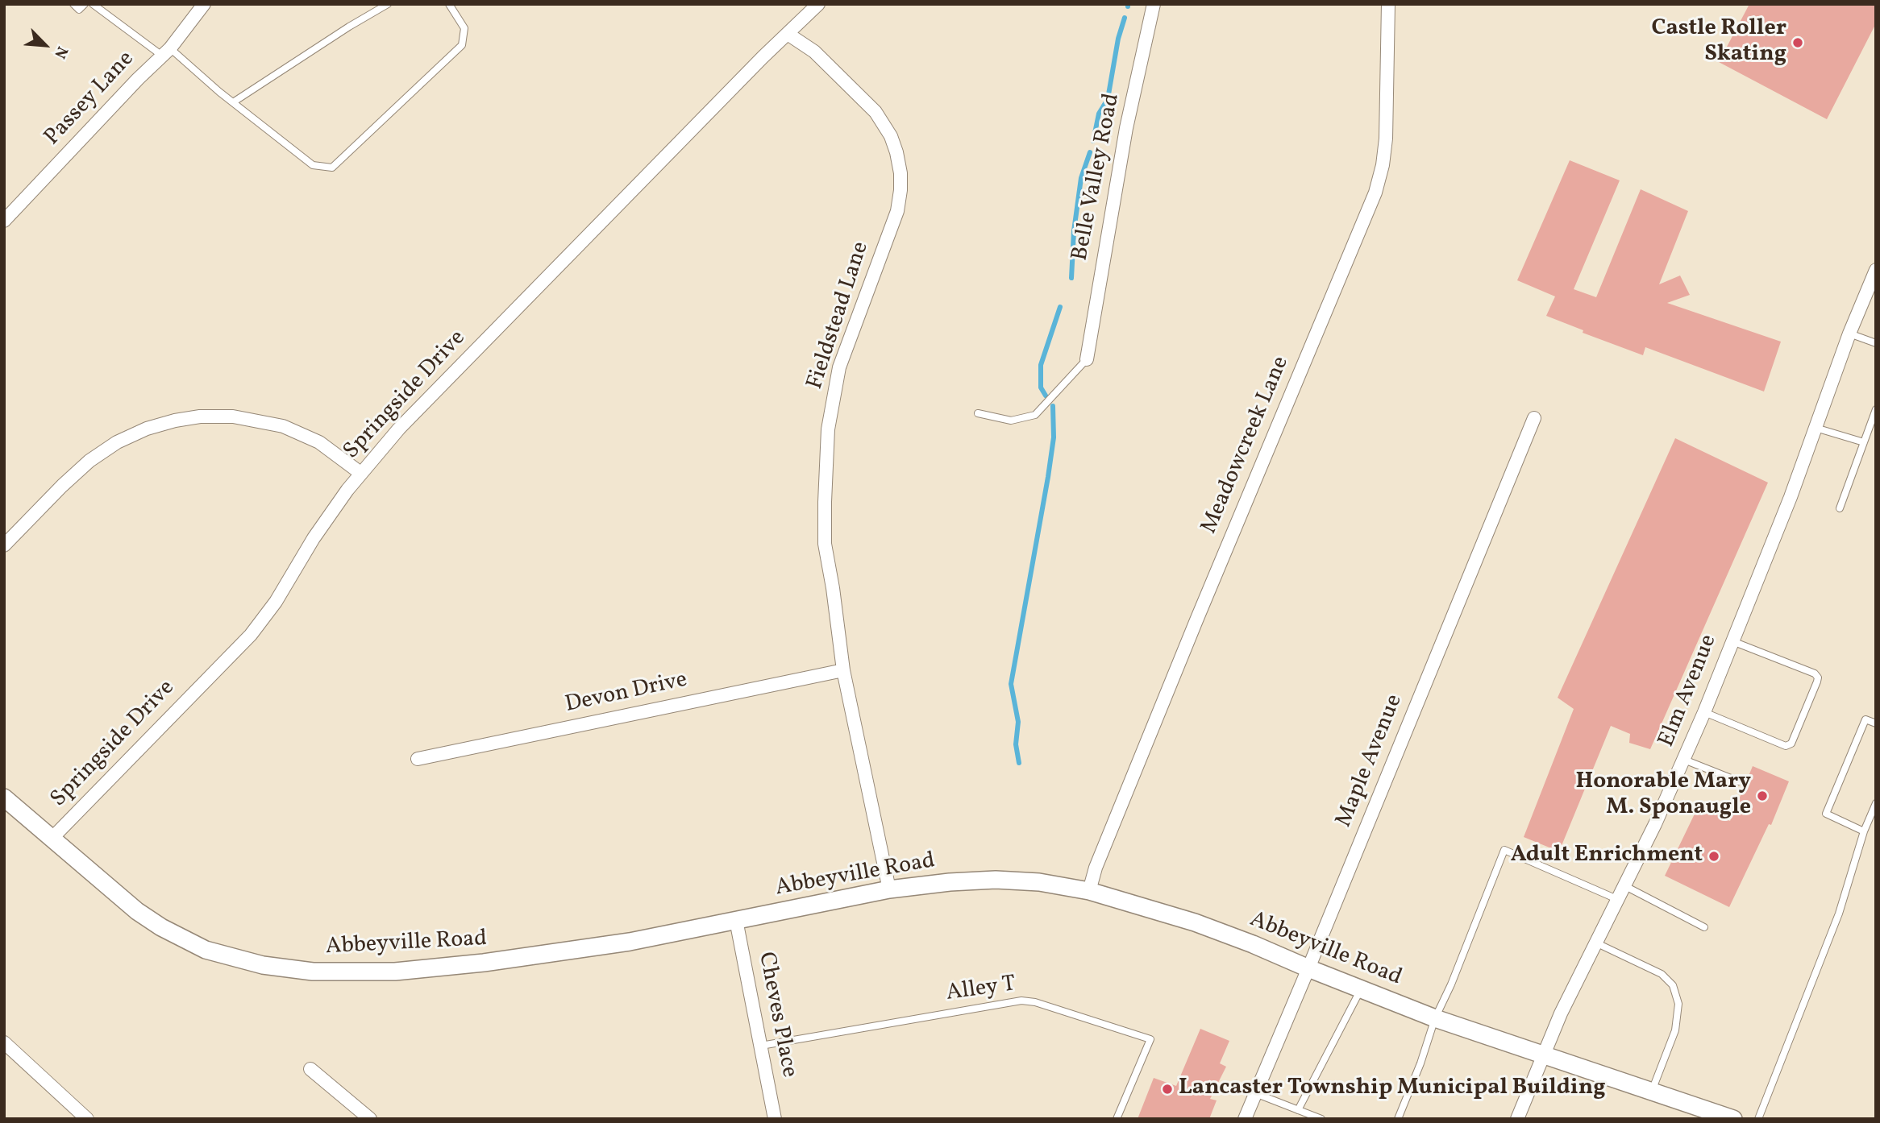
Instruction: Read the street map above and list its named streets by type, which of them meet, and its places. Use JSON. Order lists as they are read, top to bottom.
{
  "streets": {
    "street": [
      "Passey Lane",
      "Belle Valley Road",
      "Fieldstead Lane",
      "Springside Drive",
      "Meadowcreek Lane",
      "Elm Avenue",
      "Devon Drive",
      "Maple Avenue",
      "Abbeyville Road",
      "Cheves Place"
    ],
    "lane": ["Alley T"]
  },
  "crossings": [
    ["Fieldstead Lane", "Springside Drive"],
    ["Fieldstead Lane", "Devon Drive"],
    ["Fieldstead Lane", "Abbeyville Road"],
    ["Springside Drive", "Abbeyville Road"],
    ["Meadowcreek Lane", "Abbeyville Road"],
    ["Elm Avenue", "Abbeyville Road"],
    ["Maple Avenue", "Abbeyville Road"],
    ["Abbeyville Road", "Cheves Place"],
    ["Alley T", "Cheves Place"]
  ],
  "places": [
    "Castle Roller Skating",
    "Honorable Mary M. Sponaugle",
    "Adult Enrichment",
    "Lancaster Township Municipal Building"
  ],
  "north": "bottom right"
}
